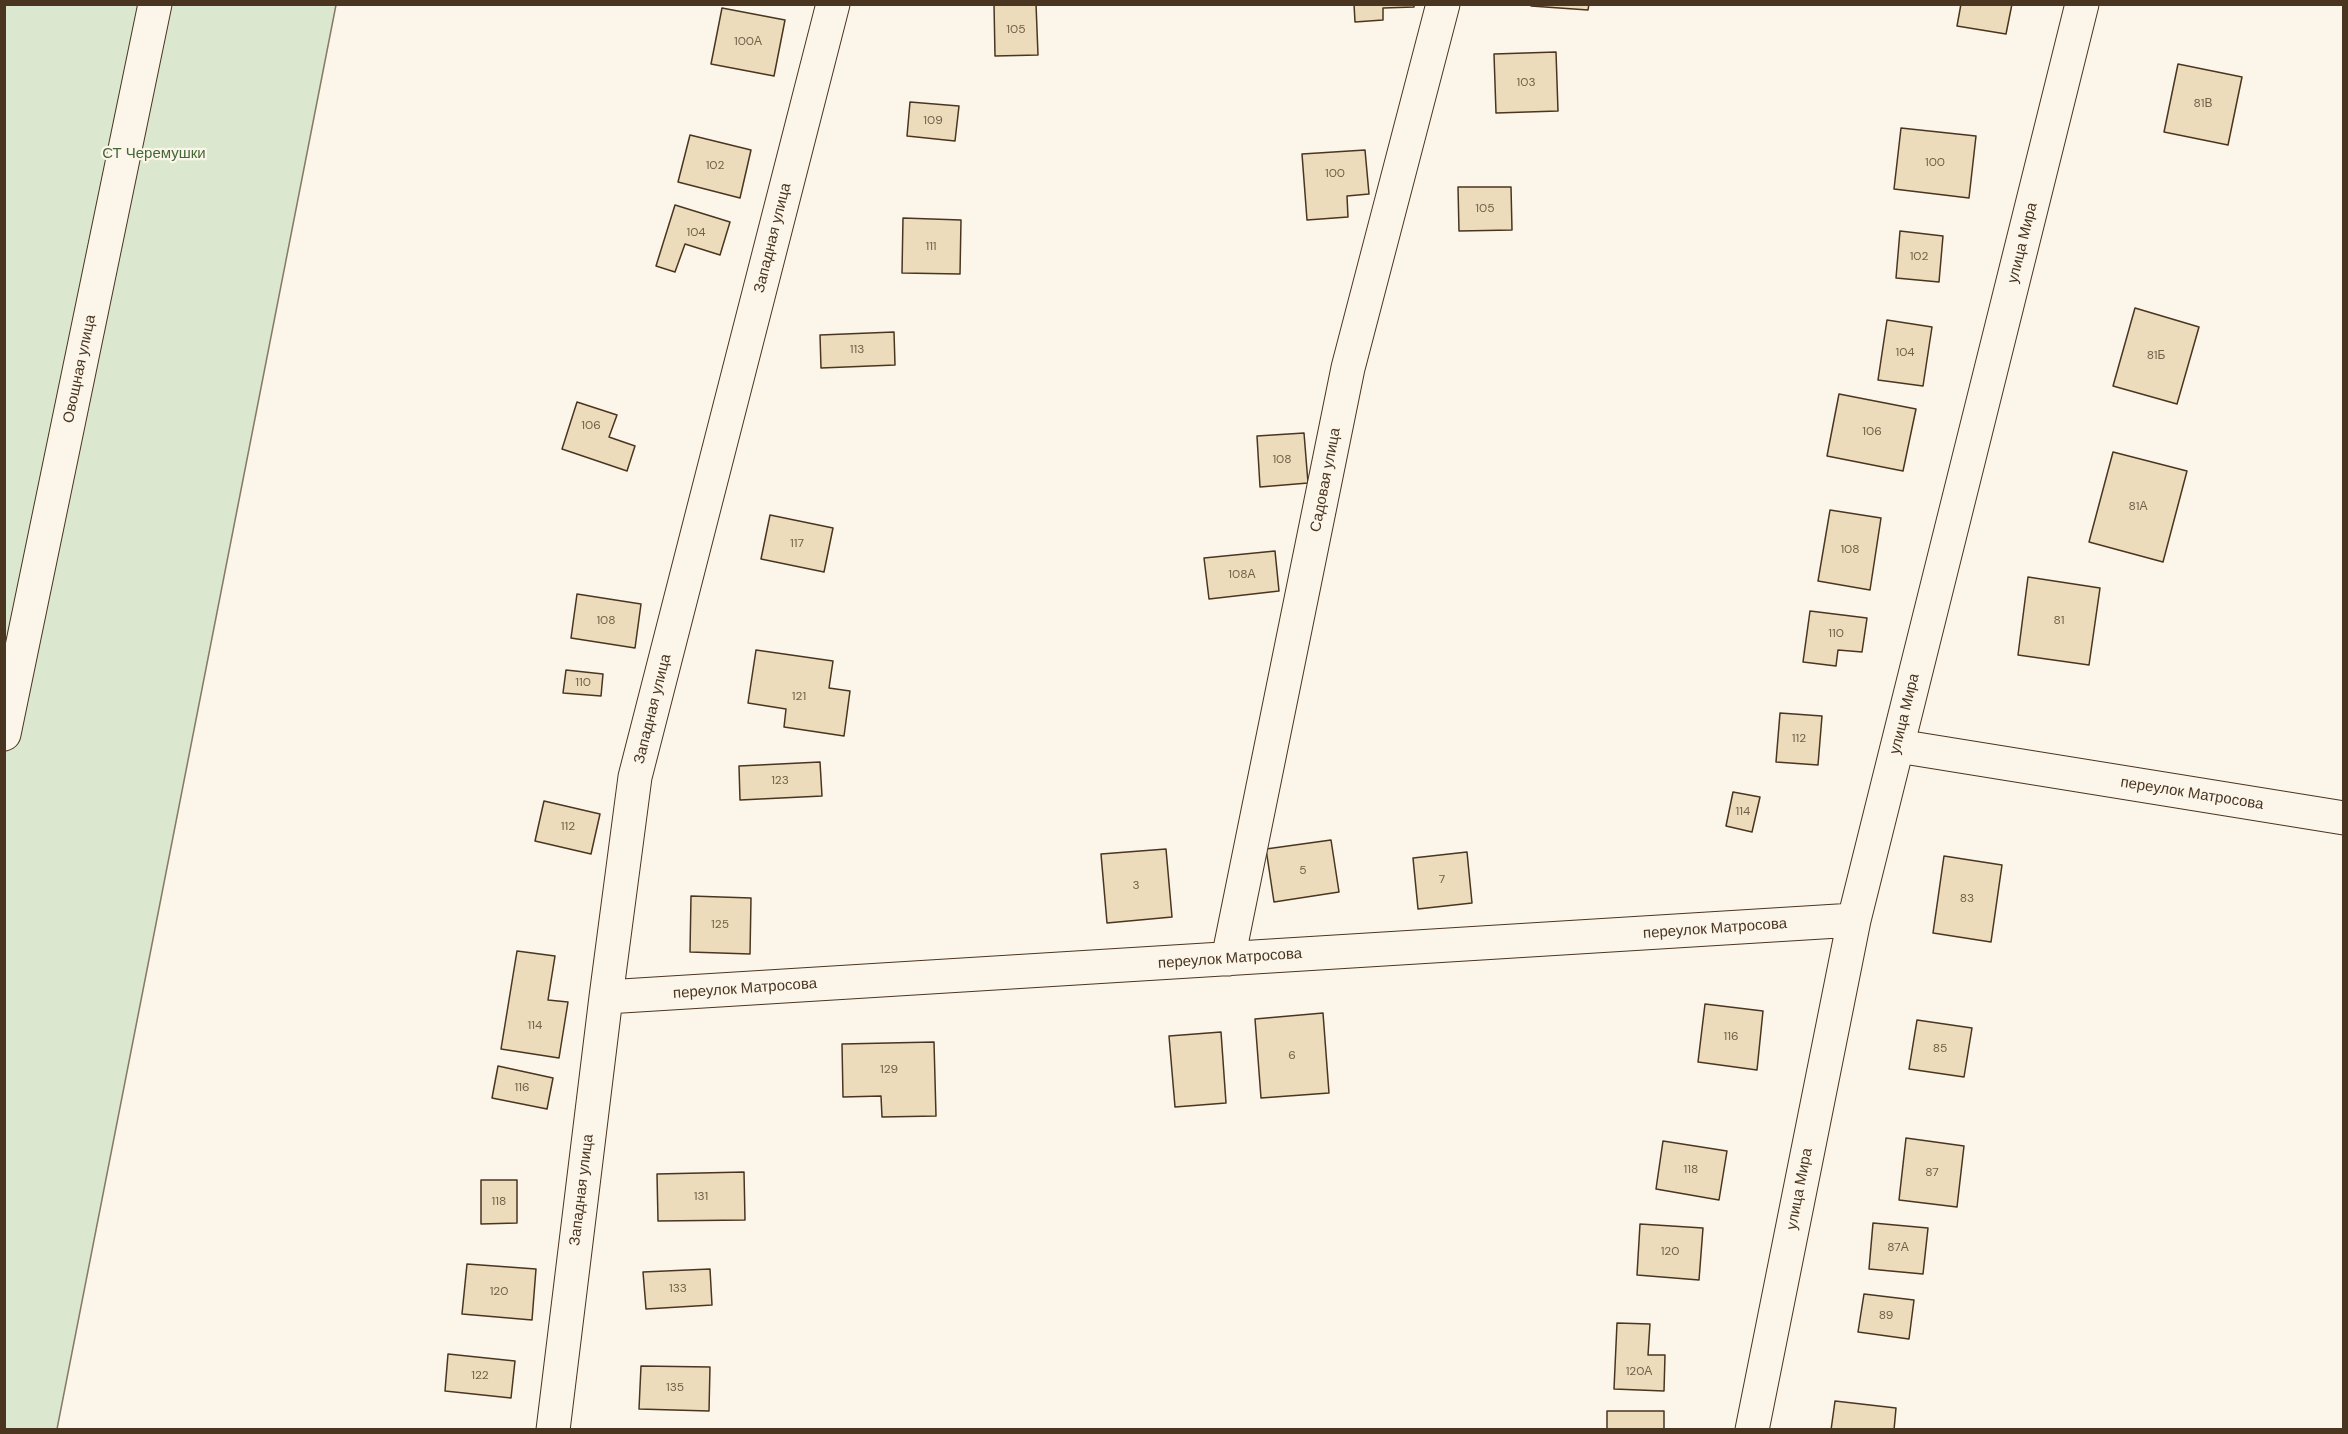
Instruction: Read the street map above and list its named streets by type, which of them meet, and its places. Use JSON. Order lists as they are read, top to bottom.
{
  "streets": {
    "street": [
      "Западная улица",
      "улица Мира",
      "Овощная улица",
      "Садовая улица",
      "переулок Матросова"
    ]
  },
  "crossings": [
    ["Западная улица", "переулок Матросова"],
    ["улица Мира", "переулок Матросова"],
    ["Садовая улица", "переулок Матросова"]
  ],
  "parks": ["СТ Черемушки"],
  "house_numbers": [
    "105",
    "100А",
    "103",
    "81В",
    "109",
    "100",
    "102",
    "100",
    "105",
    "104",
    "111",
    "102",
    "113",
    "104",
    "81Б",
    "106",
    "106",
    "108",
    "81А",
    "117",
    "108",
    "108А",
    "108",
    "81",
    "110",
    "110",
    "121",
    "112",
    "123",
    "114",
    "112",
    "5",
    "7",
    "3",
    "83",
    "125",
    "114",
    "116",
    "85",
    "6",
    "129",
    "116",
    "118",
    "87",
    "131",
    "118",
    "87А",
    "120",
    "133",
    "120",
    "89",
    "120А",
    "122",
    "135"
  ]
}
